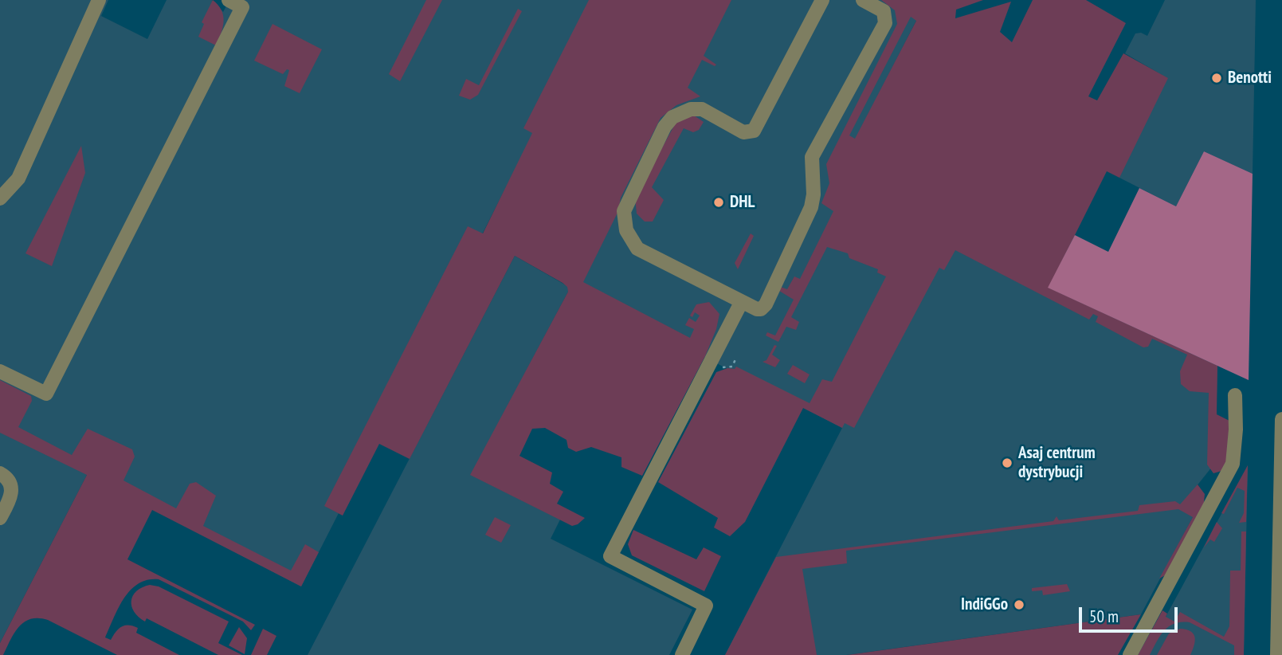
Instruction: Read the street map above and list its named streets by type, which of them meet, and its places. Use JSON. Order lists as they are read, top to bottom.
{
  "places": [
    "Benotti",
    "DHL",
    "Asaj centrum dystrybucji",
    "IndiGGo"
  ],
  "scale_bar": "50 m"
}
